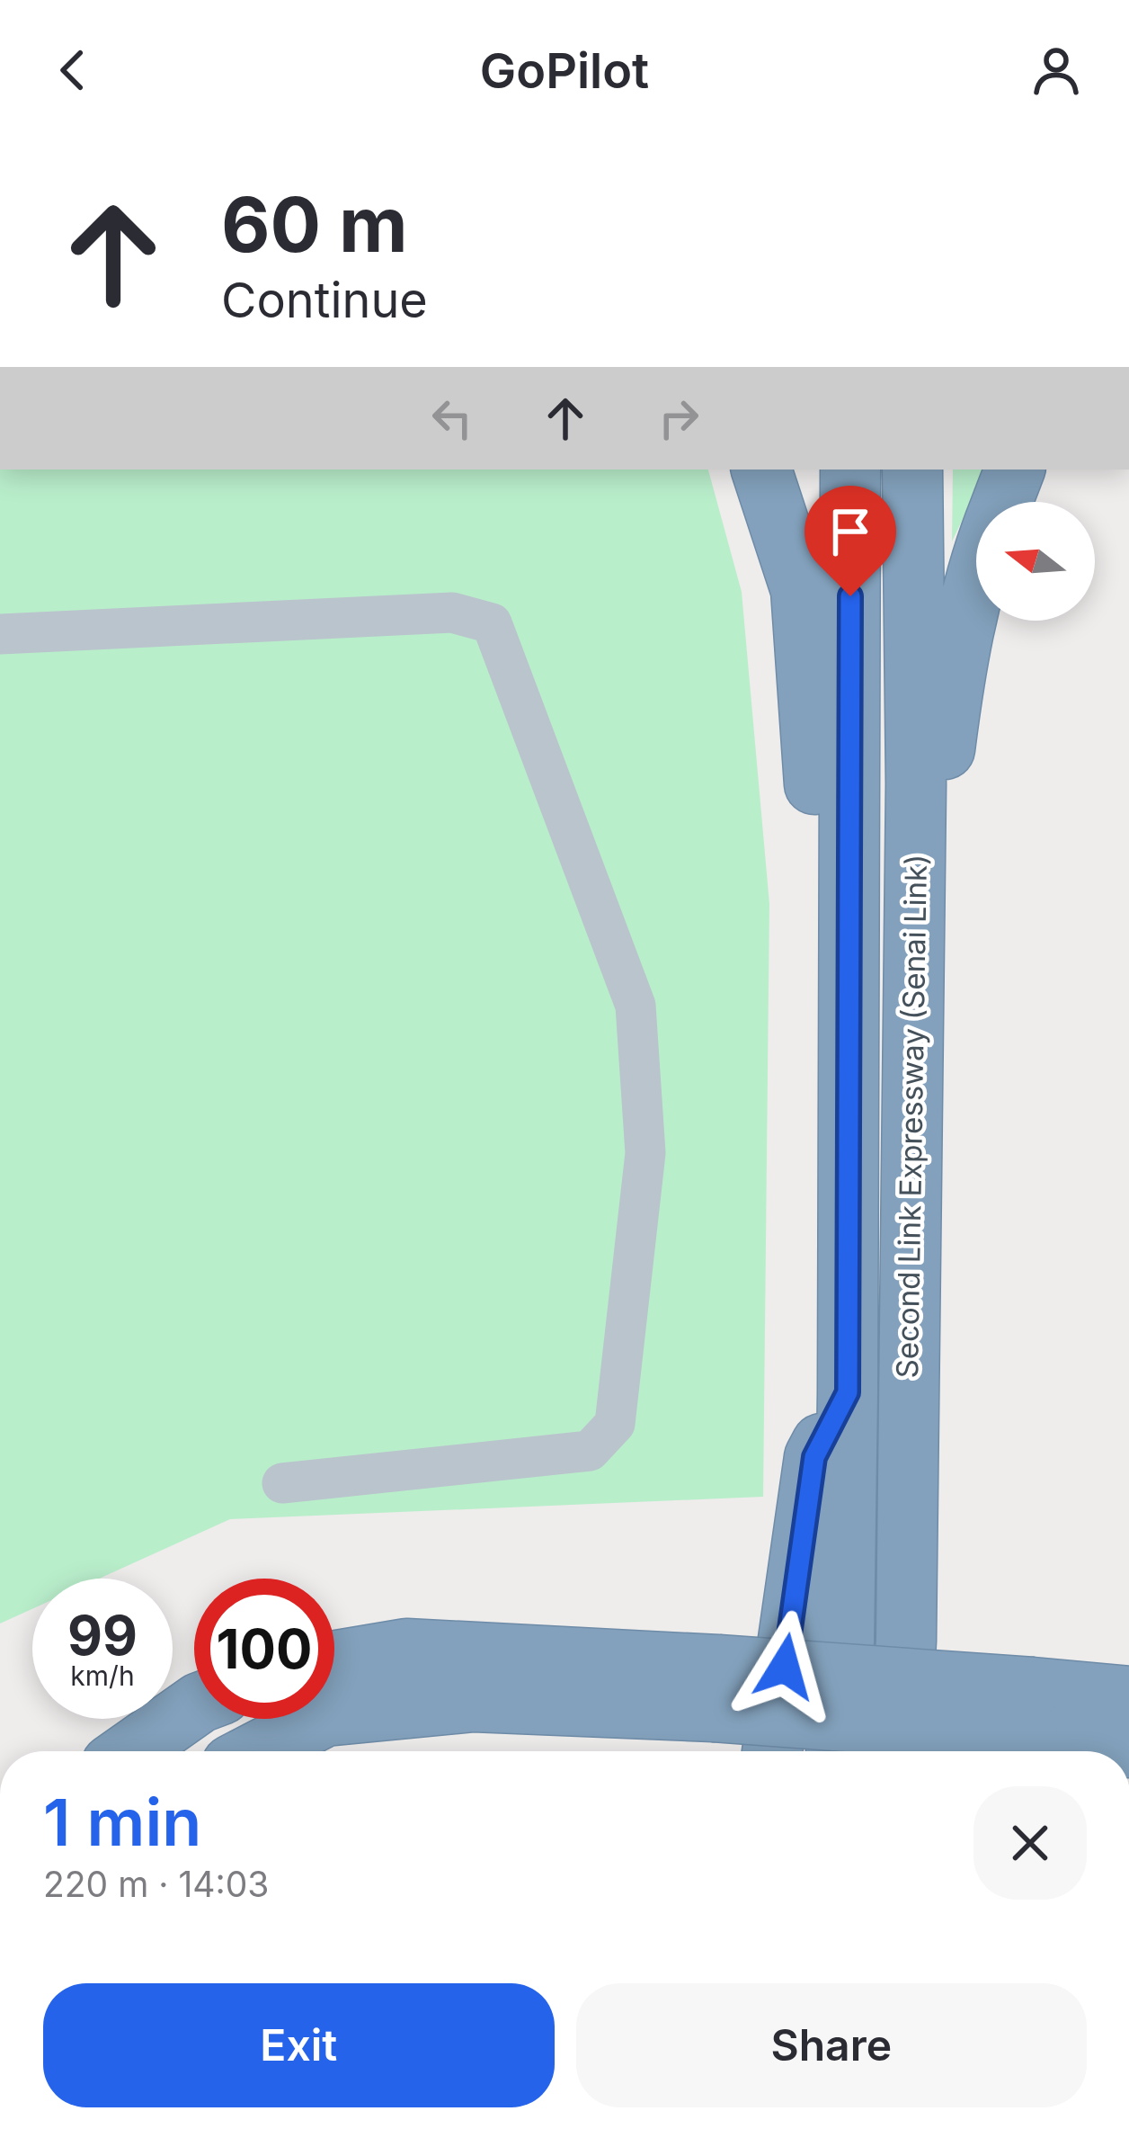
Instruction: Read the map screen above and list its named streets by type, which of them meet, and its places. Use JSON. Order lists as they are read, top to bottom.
{
  "streets": {
    "highway": ["Second Link Expressway (Senai Link)"]
  },
  "north": "left",
  "page": {
    "header": "GoPilot",
    "turn": ["60 m", "Continue"],
    "speed": "99 km/h",
    "limit": "100",
    "heading": ["1 min", "220 m · 14:03"],
    "buttons": ["Exit", "Share"]
  }
}
